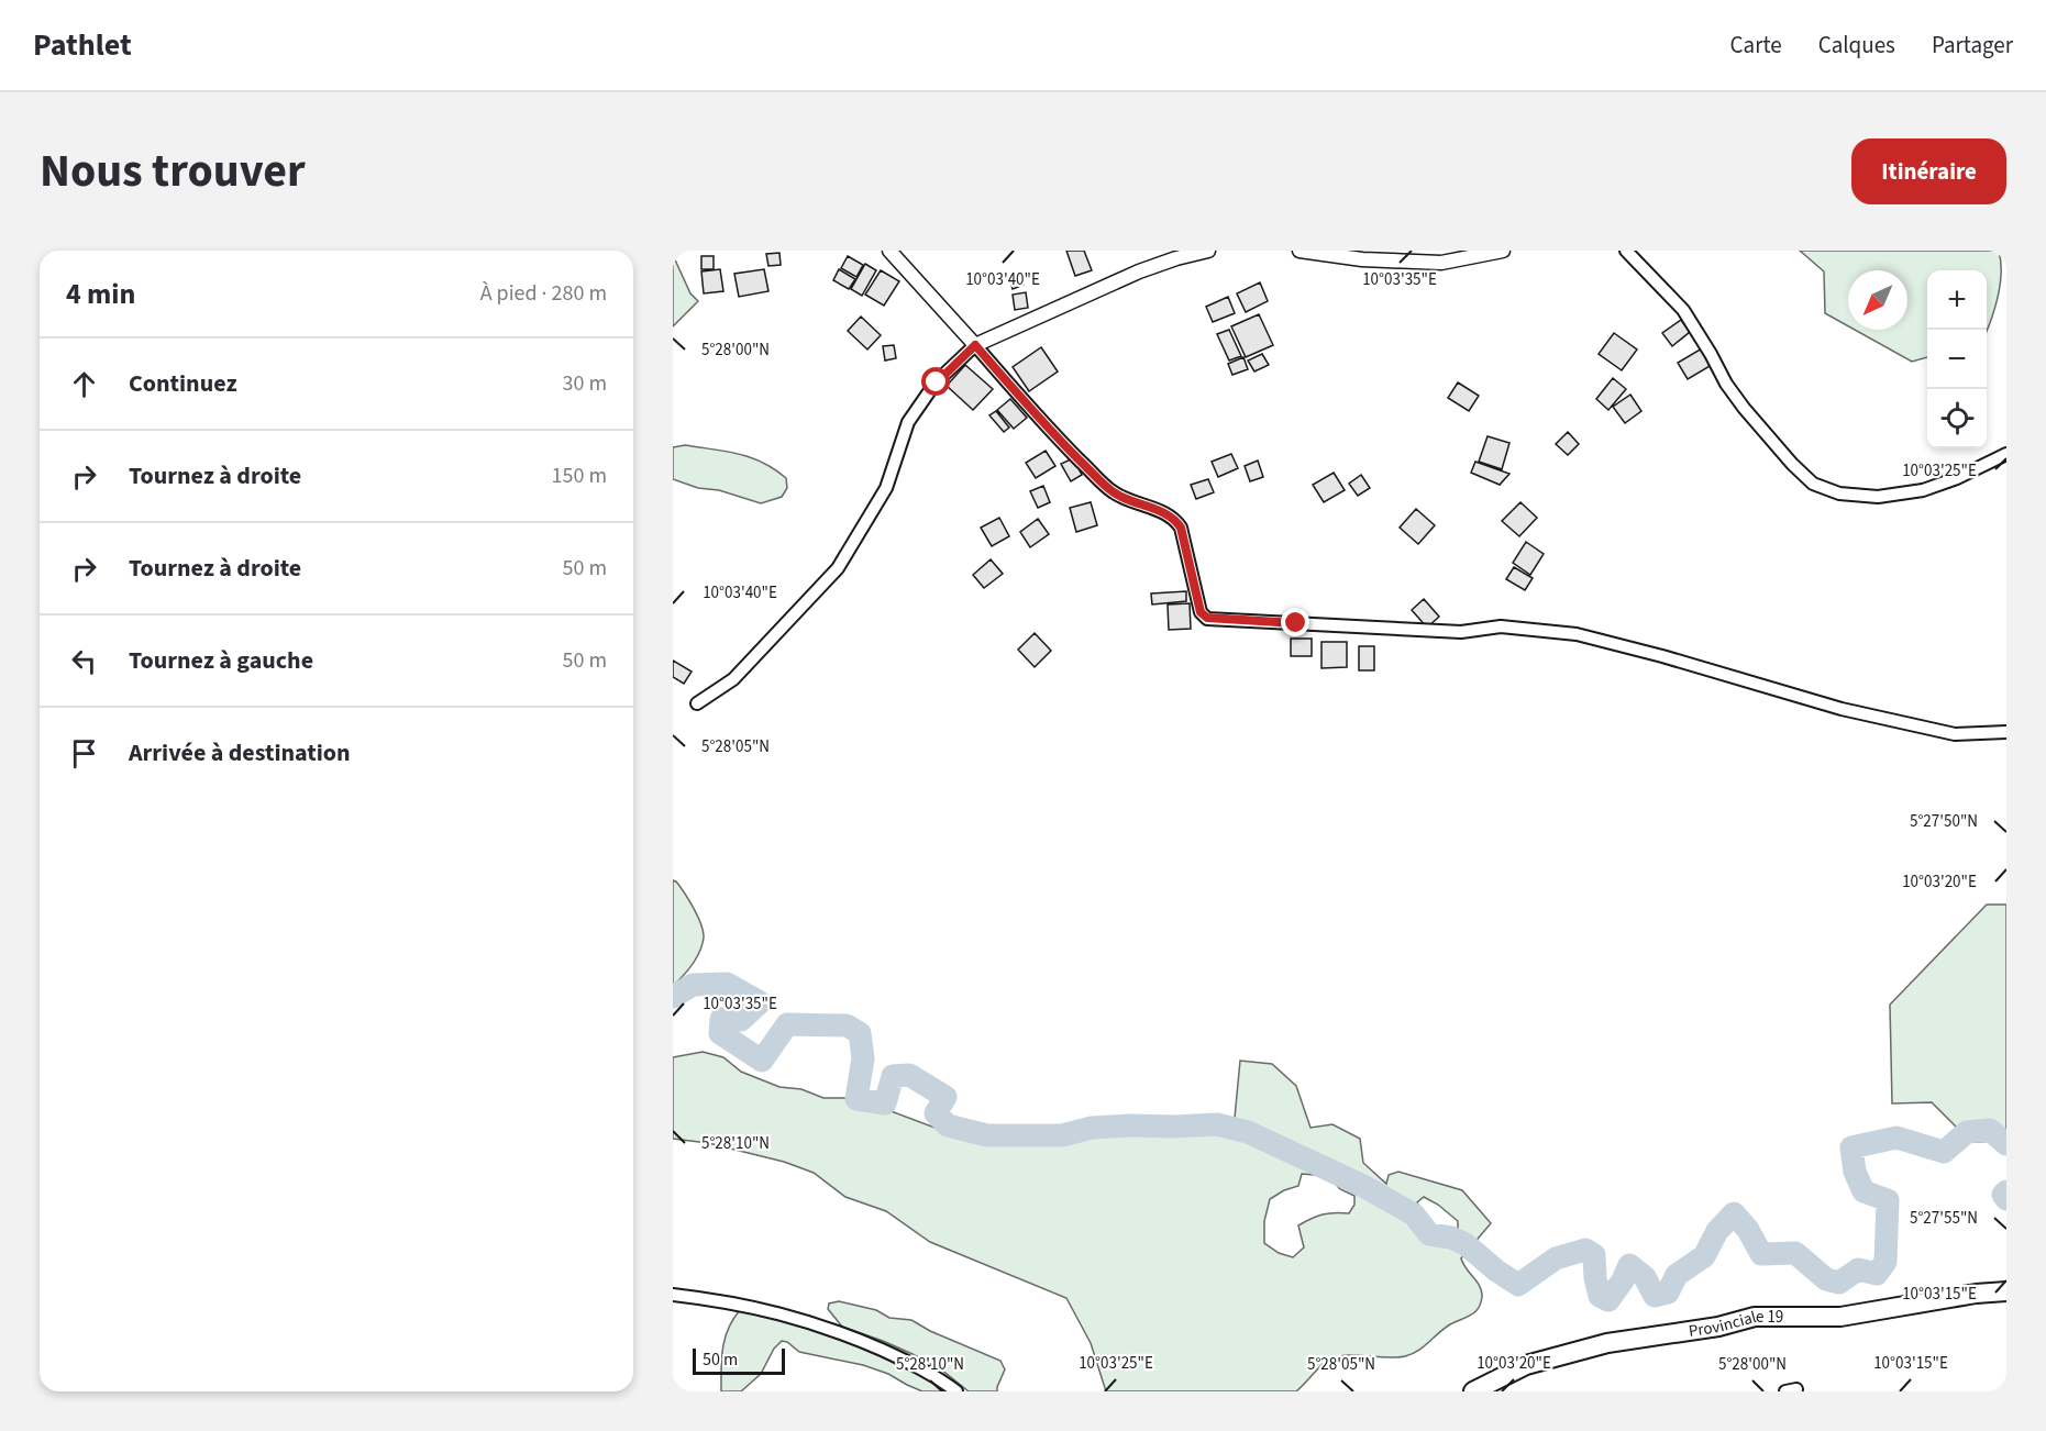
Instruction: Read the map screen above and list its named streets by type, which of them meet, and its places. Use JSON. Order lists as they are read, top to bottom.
{
  "streets": {
    "main road": ["Provinciale 19"]
  },
  "scale_bar": "50 m",
  "north": "bottom left",
  "page": {
    "header": "Pathlet",
    "nav": ["Carte", "Calques", "Partager"],
    "title": "Nous trouver",
    "buttons": "Itinéraire",
    "heading": ["4 min", "À pied · 280 m"],
    "map_buttons": ["+", "−"],
    "list": [
      ["Continuez", "30 m"],
      ["Tournez à droite", "150 m"],
      ["Tournez à droite", "50 m"],
      ["Tournez à gauche", "50 m"],
      "Arrivée à destination"
    ],
    "scale": "50 m"
  },
  "coordinates": [
    "10°03'40\"E",
    "10°03'35\"E",
    "5°28'00\"N",
    "10°03'25\"E",
    "5°28'05\"N",
    "5°27'50\"N",
    "10°03'20\"E",
    "5°28'10\"N",
    "5°27'55\"N",
    "10°03'15\"E"
  ]
}
